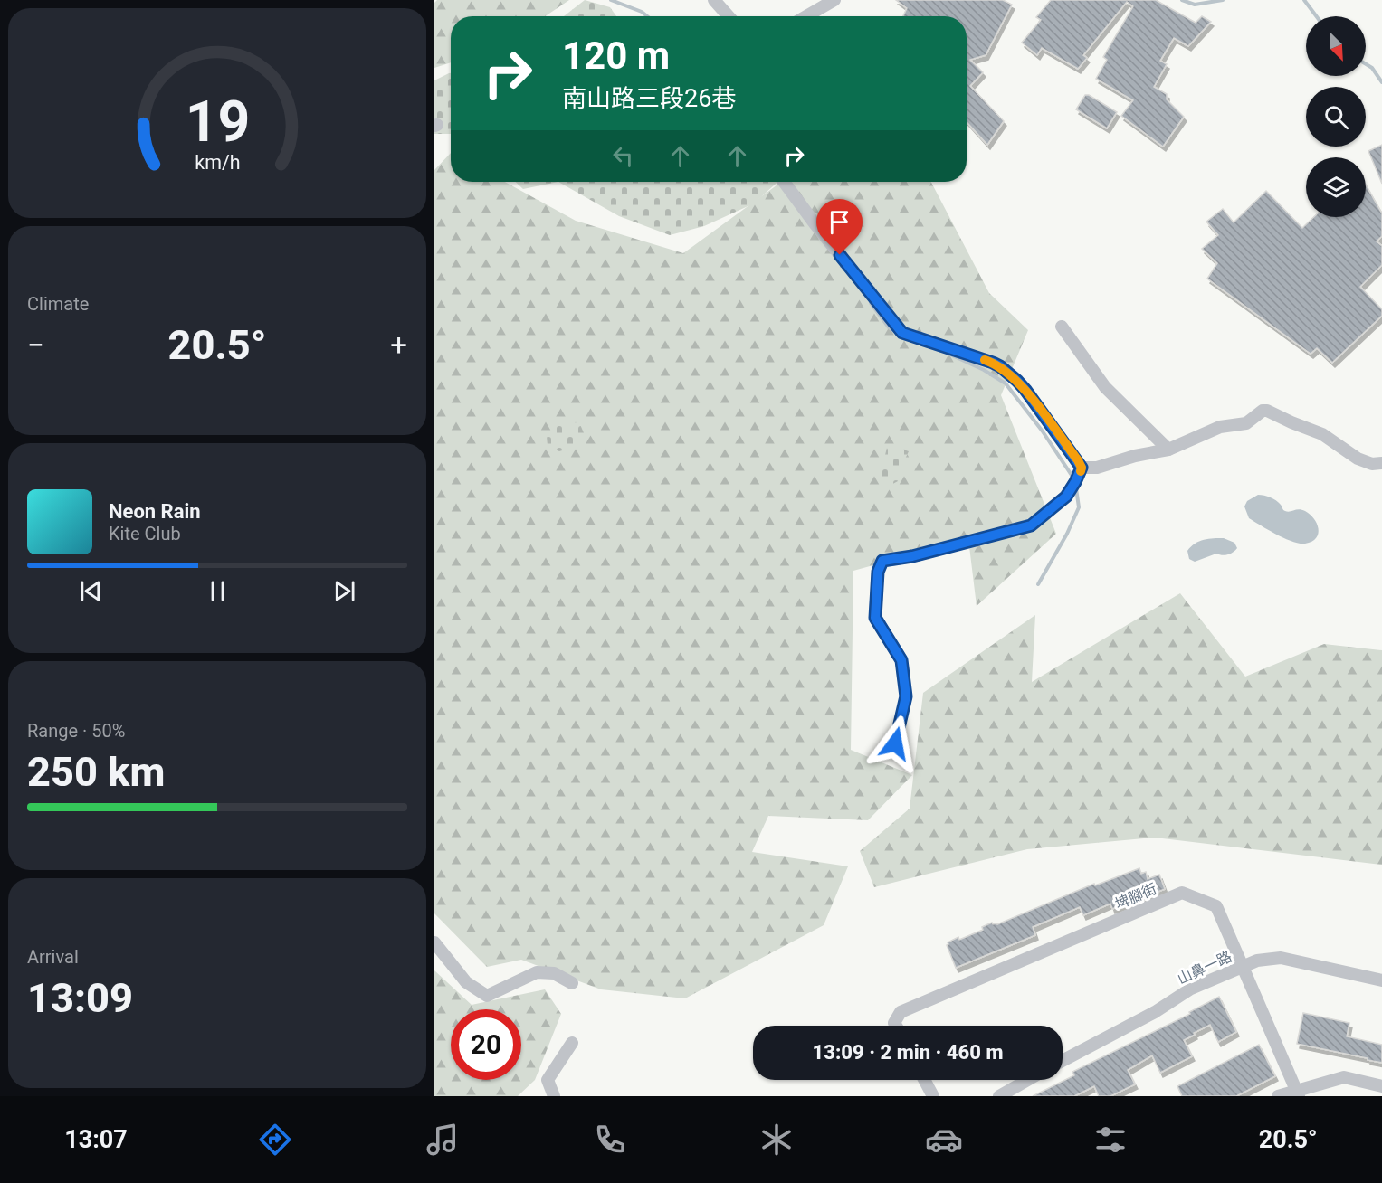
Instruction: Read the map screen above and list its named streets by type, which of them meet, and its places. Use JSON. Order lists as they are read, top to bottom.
{
  "streets": {
    "street": ["埤腳街", "山鼻一路"]
  },
  "crossings": [
    ["埤腳街", "山鼻一路"]
  ],
  "north": "bottom right",
  "page": {
    "turn": ["120 m", "南山路三段26巷"],
    "tile": [
      "Climate",
      ["Range · 50%", "250 km"],
      ["Arrival", "13:09"]
    ],
    "heat": ["−", "20.5°", "+"],
    "song": ["Neon Rain", "Kite Club"],
    "limit": "20",
    "trip": "13:09 · 2 min · 460 m",
    "tabs": ["13:07", "20.5°"],
    "gauge": ["19", "km/h"]
  }
}
